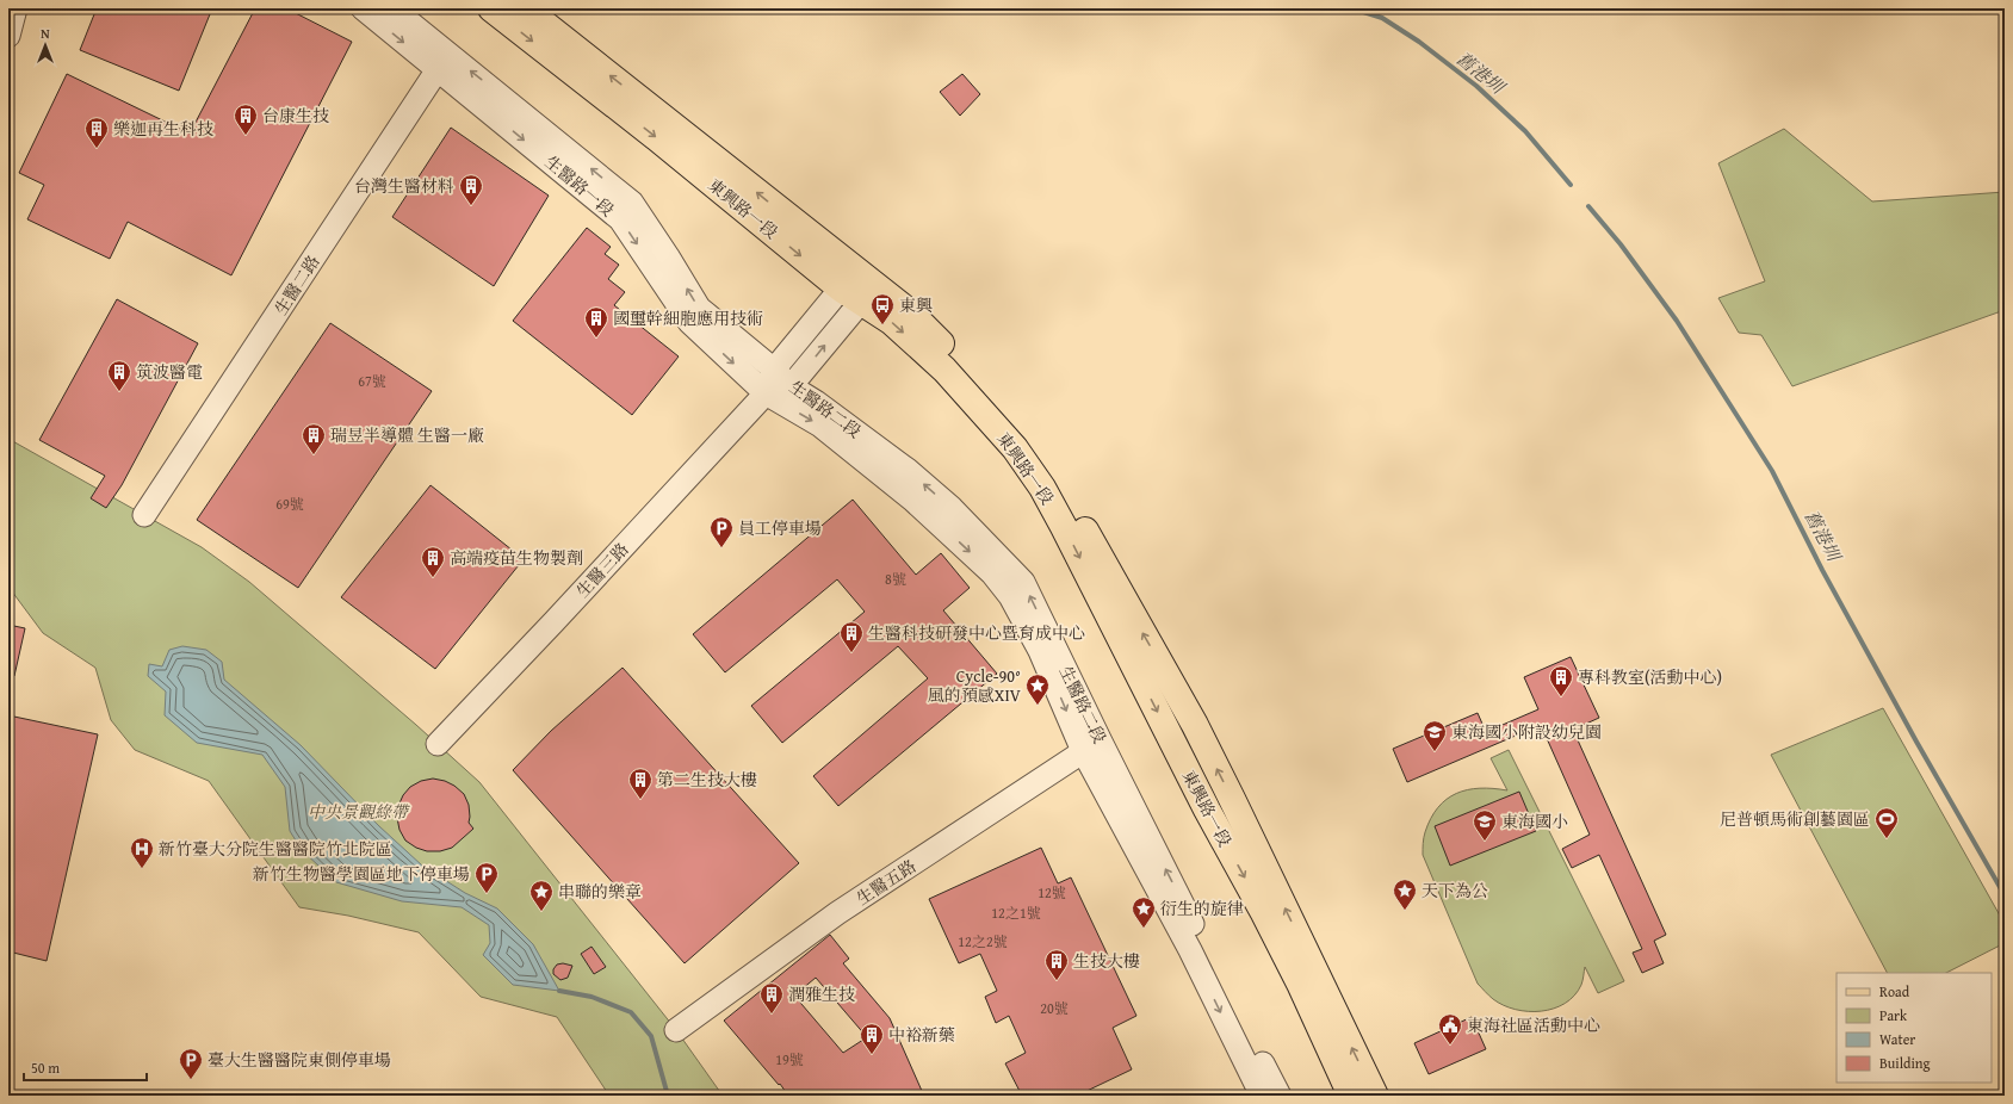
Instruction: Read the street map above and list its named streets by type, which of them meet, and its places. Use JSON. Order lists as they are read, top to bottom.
{
  "streets": {
    "main road": ["東興路一段"],
    "street": [
      "生醫路一段",
      "生醫二路",
      "生醫路二段",
      "生醫三路",
      "生醫五路"
    ]
  },
  "crossings": [
    ["生醫路一段", "生醫二路"],
    ["生醫路一段", "生醫路二段"],
    ["生醫路一段", "生醫三路"],
    ["生醫路二段", "生醫三路"],
    ["生醫路二段", "生醫五路"]
  ],
  "water": ["舊港圳"],
  "parks": ["中央景觀綠帶"],
  "places": {
    "building": [
      "台康生技",
      "樂迦再生科技",
      "台灣生醫材料",
      "國璽幹細胞應用技術",
      "筑波醫電",
      "瑞昱半導體 生醫一廠",
      "高端疫苗生物製劑",
      "生醫科技研發中心暨育成中心",
      "專科教室(活動中心)",
      "第二生技大樓",
      "生技大樓",
      "潤雅生技",
      "中裕新藥"
    ],
    "bus stop": ["東興"],
    "parking": ["員工停車場", "新竹生物醫學園區地下停車場", "臺大生醫醫院東側停車場"],
    "place": [
      "Cycle-90° 風的預感XIV",
      "天下為公",
      "串聯的樂章",
      "衍生的旋律"
    ],
    "school or university": ["東海國小附設幼兒園", "東海國小"],
    "sports": ["尼普頓馬術創藝園區"],
    "hospital": ["新竹臺大分院生醫醫院竹北院區"],
    "public building": ["東海社區活動中心"]
  },
  "house_numbers": [
    "67號",
    "69號",
    "8號",
    "12號",
    "12之1號",
    "12之2號",
    "20號",
    "19號"
  ],
  "legend": [
    "Road",
    "Park",
    "Water",
    "Building"
  ],
  "scale_bar": "50 m",
  "north": "top"
}
